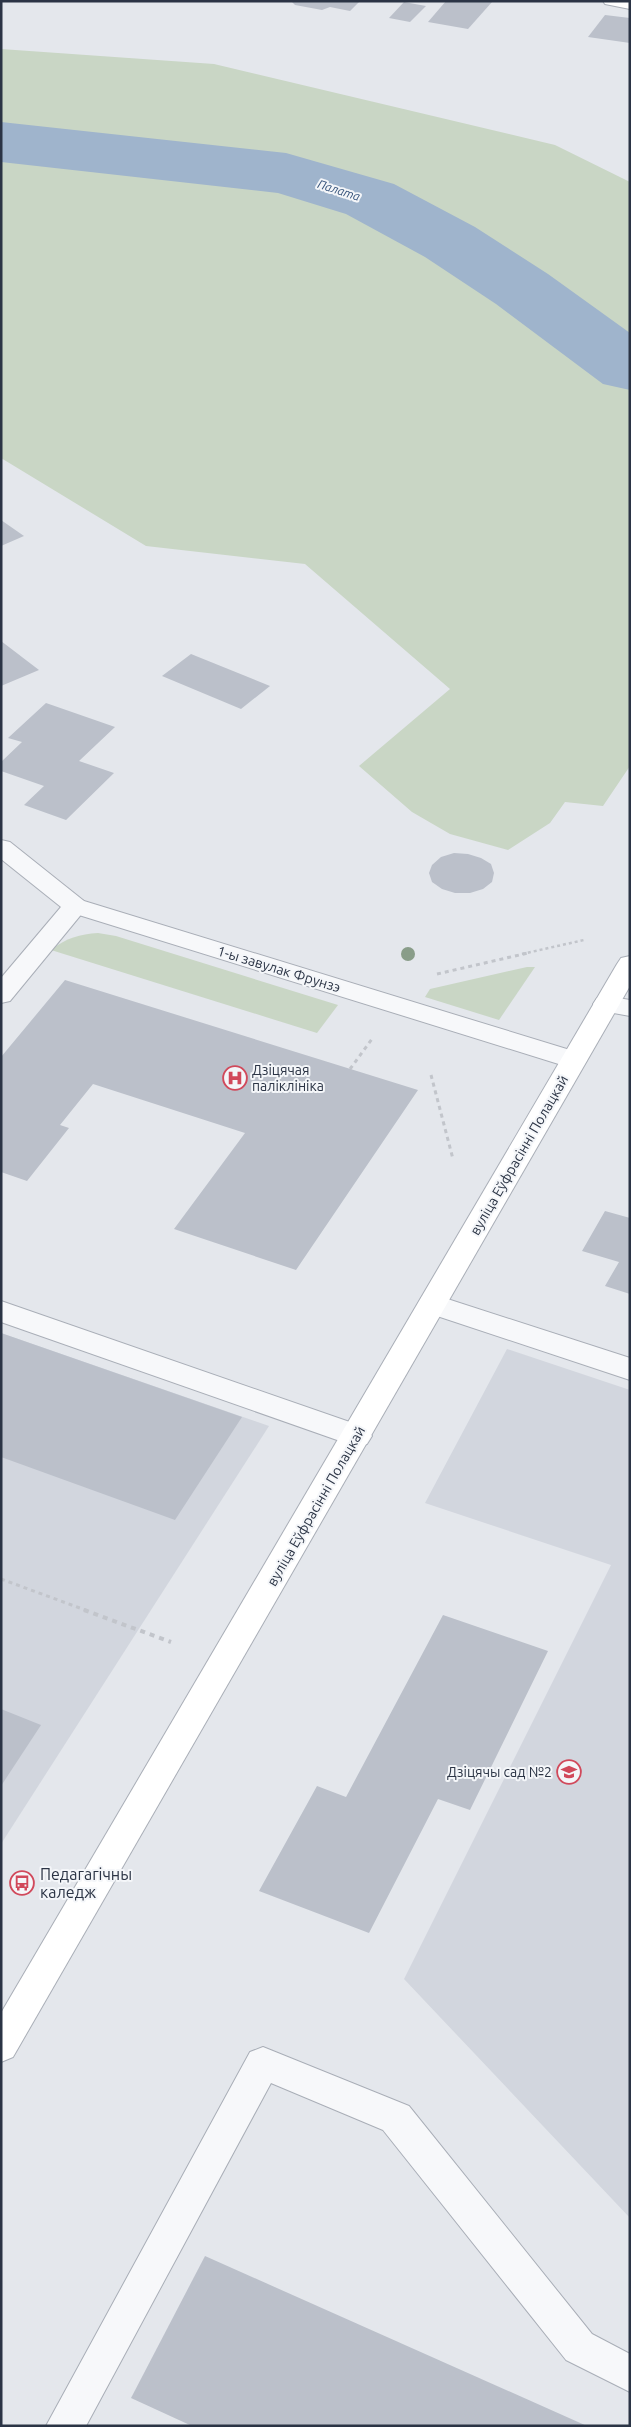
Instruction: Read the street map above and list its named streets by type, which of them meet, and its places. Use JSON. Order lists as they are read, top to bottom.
{
  "streets": {
    "main road": ["вуліца Еўфрасінні Полацкай"],
    "street": ["1-ы завулак Фрунзэ"]
  },
  "crossings": [
    ["1-ы завулак Фрунзэ", "вуліца Еўфрасінні Полацкай"]
  ],
  "water": ["Палата"],
  "places": {
    "hospital": ["Дзіцячая паліклініка"],
    "school or university": ["Дзіцячы сад №2"],
    "bus stop": ["Педагагічны каледж"]
  }
}
